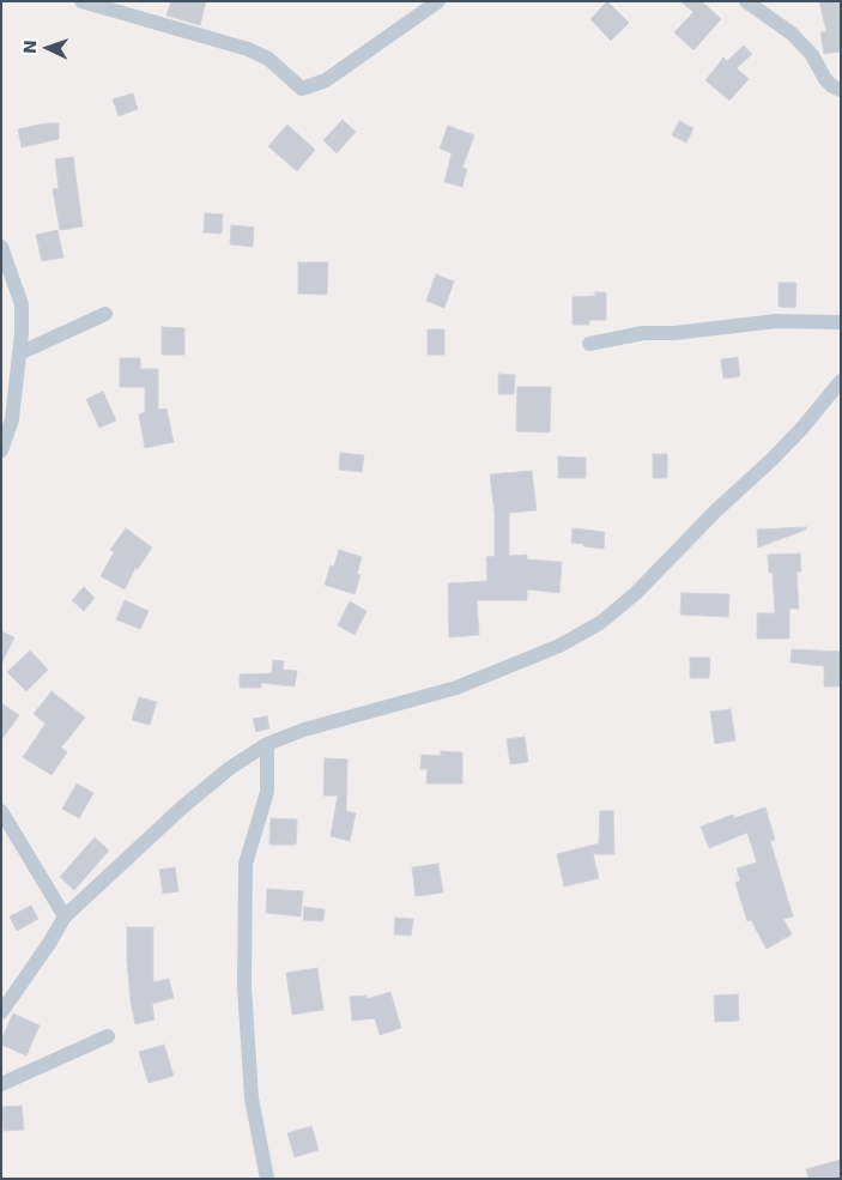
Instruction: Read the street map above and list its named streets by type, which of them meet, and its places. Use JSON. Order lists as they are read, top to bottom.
{
  "north": "left"
}
